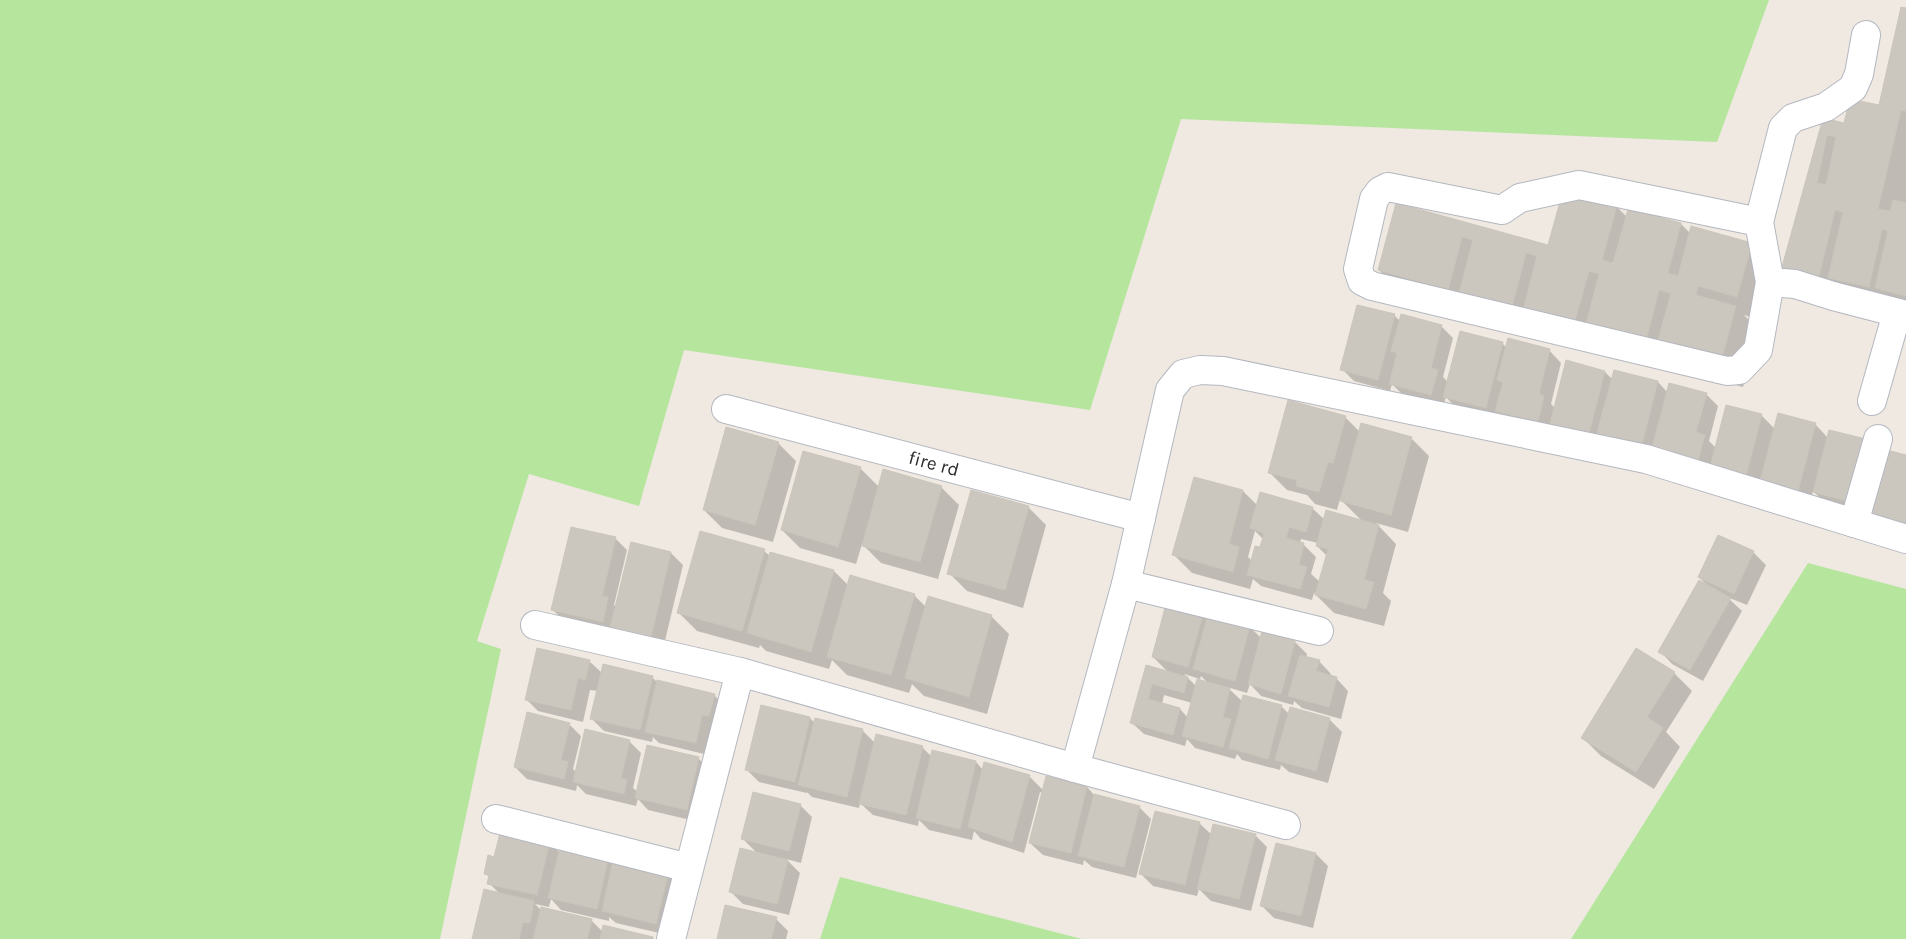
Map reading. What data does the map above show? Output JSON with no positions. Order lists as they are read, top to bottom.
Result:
{
  "streets": {
    "street": ["fire rd"]
  }
}
